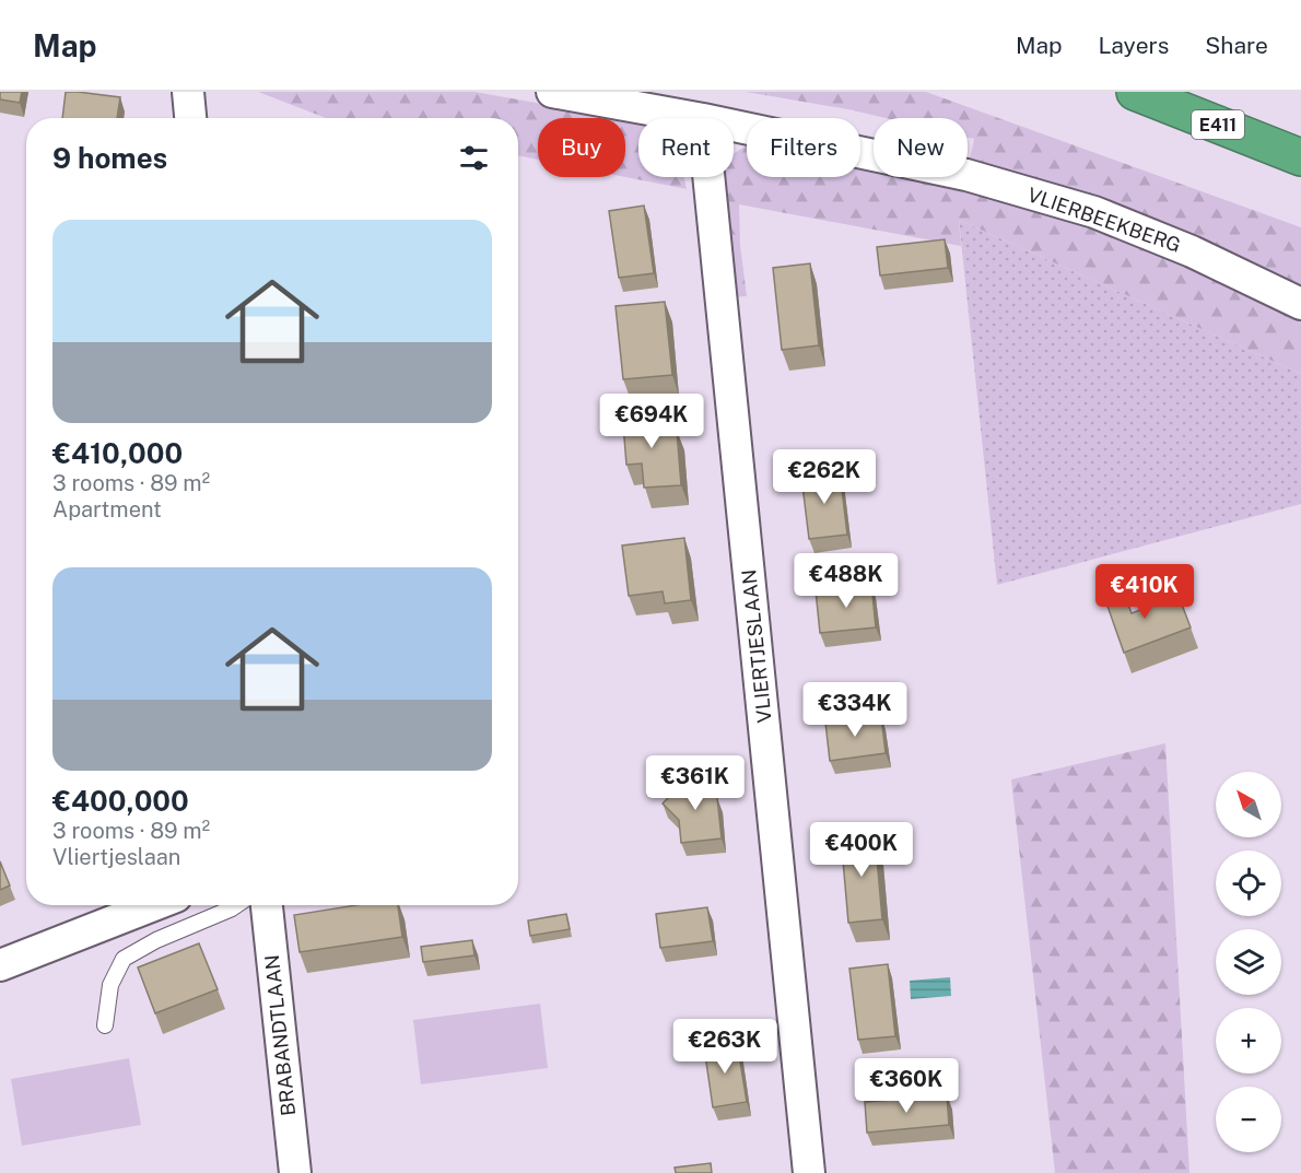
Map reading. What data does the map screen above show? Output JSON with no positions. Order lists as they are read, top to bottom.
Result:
{
  "streets": {
    "highway": ["E411"],
    "street": ["VLIERBEEKBERG", "VLIERTJESLAAN", "BRABANDTLAAN"]
  },
  "north": "top left",
  "page": {
    "header": "Map",
    "nav": ["Map", "Layers", "Share"],
    "chip": [
      "Buy",
      "Rent",
      "Filters",
      "New"
    ],
    "heading": "9 homes",
    "list": [
      {
        "name": "€410,000",
        "note": "3 rooms · 89 m² · Apartment"
      },
      {
        "name": "€400,000",
        "note": "3 rooms · 89 m² · Vliertjeslaan"
      }
    ],
    "price": [
      "€694K",
      "€262K",
      "€488K",
      "€410K",
      "€334K",
      "€361K",
      "€400K",
      "€263K",
      "€360K"
    ],
    "map_buttons": ["+", "−"]
  }
}
